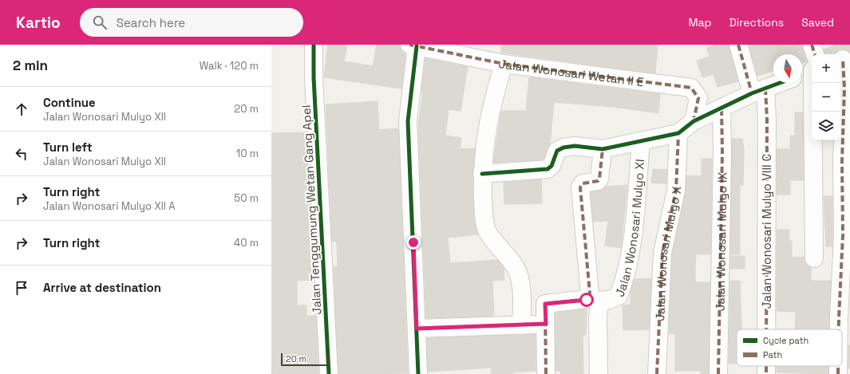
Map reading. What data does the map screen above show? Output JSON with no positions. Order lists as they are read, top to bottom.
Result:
{
  "streets": {
    "street": [
      "Jalan Wonosari Wetan II E",
      "Jalan Tenggumung Wetan Gang Apel",
      "Jalan Wonosari Mulyo XI",
      "Jalan Wonosari Mulyo VIII C",
      "Jalan Wonosari Mulyo IX",
      "Jalan Wonosari Mulyo X"
    ]
  },
  "legend": ["Cycle path", "Path"],
  "scale_bar": "20 m",
  "north": "bottom",
  "page": {
    "header": "Kartio",
    "search": "Search here",
    "nav": ["Map", "Directions", "Saved"],
    "heading": ["2 min", "Walk · 120 m"],
    "map_buttons": ["+", "−"],
    "list": [
      ["Continue", "Jalan Wonosari Mulyo XII", "20 m"],
      ["Turn left", "Jalan Wonosari Mulyo XII", "10 m"],
      ["Turn right", "Jalan Wonosari Mulyo XII A", "50 m"],
      ["Turn right", "40 m"],
      "Arrive at destination"
    ],
    "scale": "20 m"
  }
}
